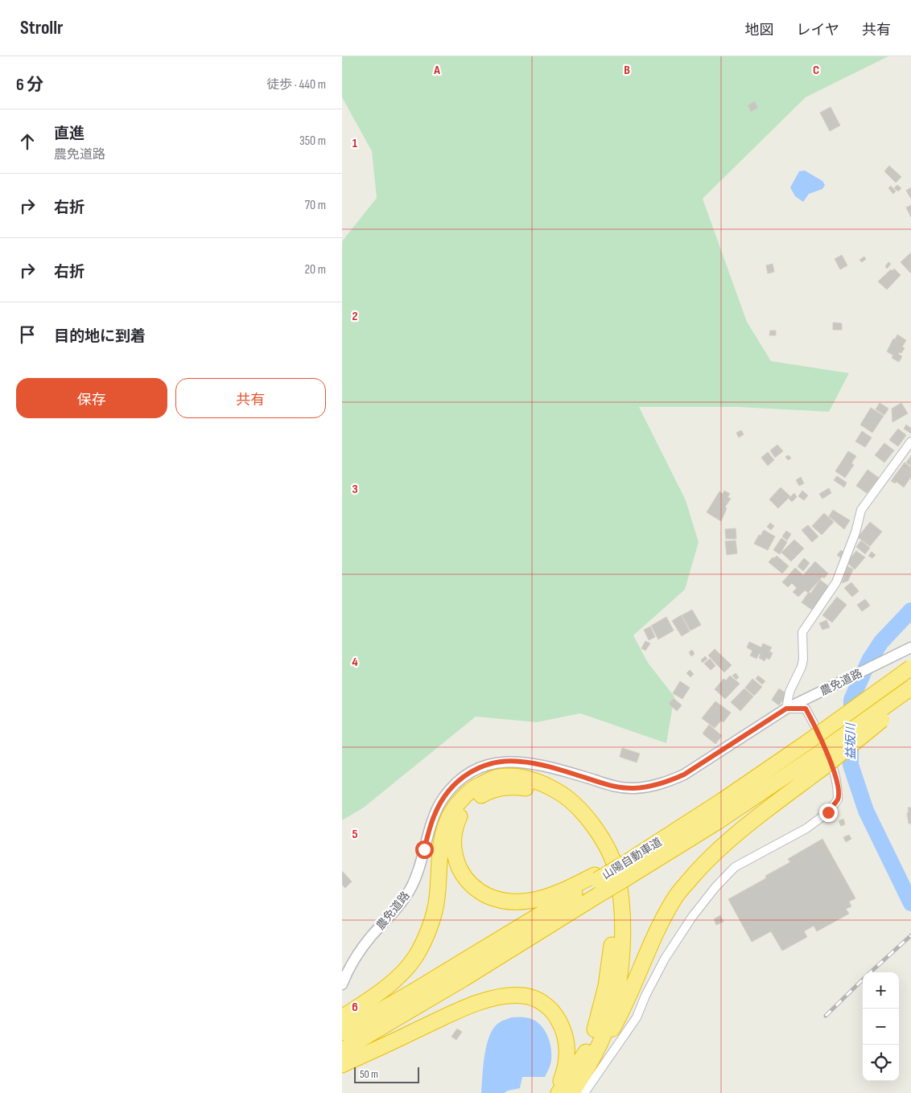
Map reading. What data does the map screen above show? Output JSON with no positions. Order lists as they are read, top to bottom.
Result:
{
  "streets": {
    "highway": ["山陽自動車道"],
    "street": ["農免道路"]
  },
  "water": ["益坂川"],
  "scale_bar": "50 m",
  "page": {
    "header": "Strollr",
    "nav": ["地図", "レイヤ", "共有"],
    "heading": ["6 分", "徒歩 · 440 m"],
    "list": [
      ["直進", "農免道路", "350 m"],
      ["右折", "70 m"],
      ["右折", "20 m"],
      "目的地に到着"
    ],
    "buttons": ["保存", "共有"],
    "map_buttons": ["+", "−"],
    "scale": "50 m"
  },
  "grid": {
    "columns": ["A", "B", "C"],
    "rows": [
      "1",
      "2",
      "3",
      "4",
      "5",
      "6"
    ]
  }
}
